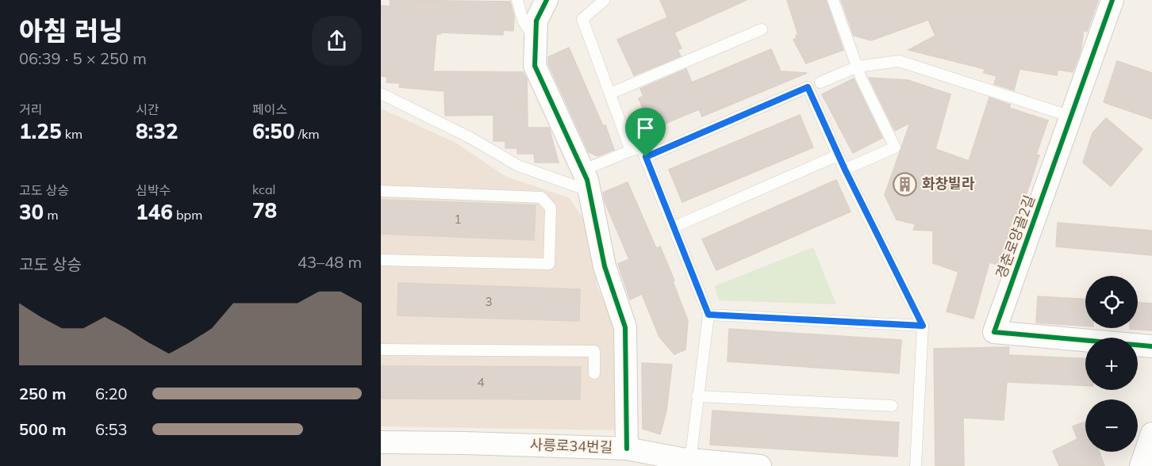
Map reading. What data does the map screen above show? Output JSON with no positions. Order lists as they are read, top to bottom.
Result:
{
  "streets": {
    "street": ["경춘로양골2길", "사릉로34번길"]
  },
  "places": {
    "building": ["화창빌라"]
  },
  "house_numbers": ["1", "3", "4"],
  "page": {
    "heading": ["아침 러닝", "06:39 · 5 × 250 m"],
    "stats": [
      ["거리", "1.25 km"],
      ["시간", "8:32"],
      ["페이스", "6:50 /km"],
      ["고도 상승", "30 m"],
      ["심박수", "146 bpm"],
      ["kcal", "78"]
    ],
    "chart": ["고도 상승", "43–48 m"],
    "map_buttons": ["+", "−"],
    "list": [
      {
        "name": "250 m",
        "note": "6:20"
      },
      {
        "name": "500 m",
        "note": "6:53"
      }
    ]
  }
}
